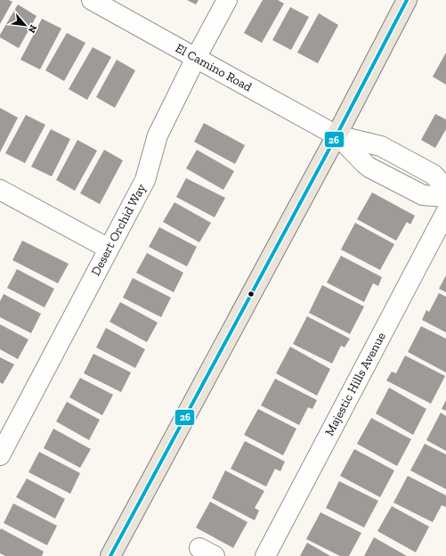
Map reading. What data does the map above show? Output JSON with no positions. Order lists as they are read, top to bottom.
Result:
{
  "streets": {
    "street": ["El Camino Road", "Desert Orchid Way", "Majestic Hills Avenue"]
  },
  "crossings": [
    ["El Camino Road", "Desert Orchid Way"]
  ],
  "lines": ["transit line 26"],
  "north": "bottom right"
}
